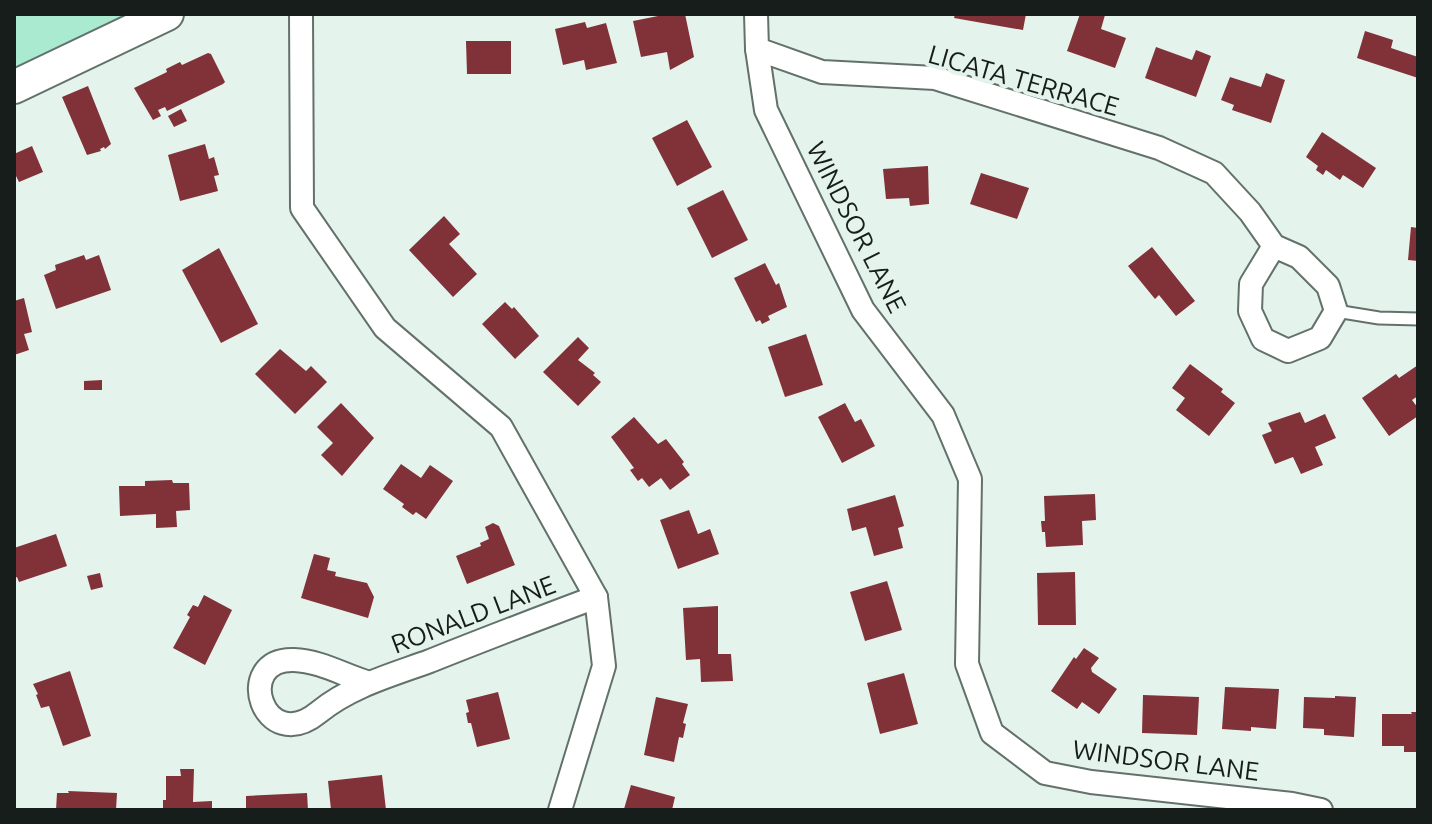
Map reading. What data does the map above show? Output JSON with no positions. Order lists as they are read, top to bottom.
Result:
{
  "streets": {
    "street": ["LICATA TERRACE", "WINDSOR LANE", "RONALD LANE"]
  },
  "crossings": [
    ["LICATA TERRACE", "WINDSOR LANE"]
  ]
}
